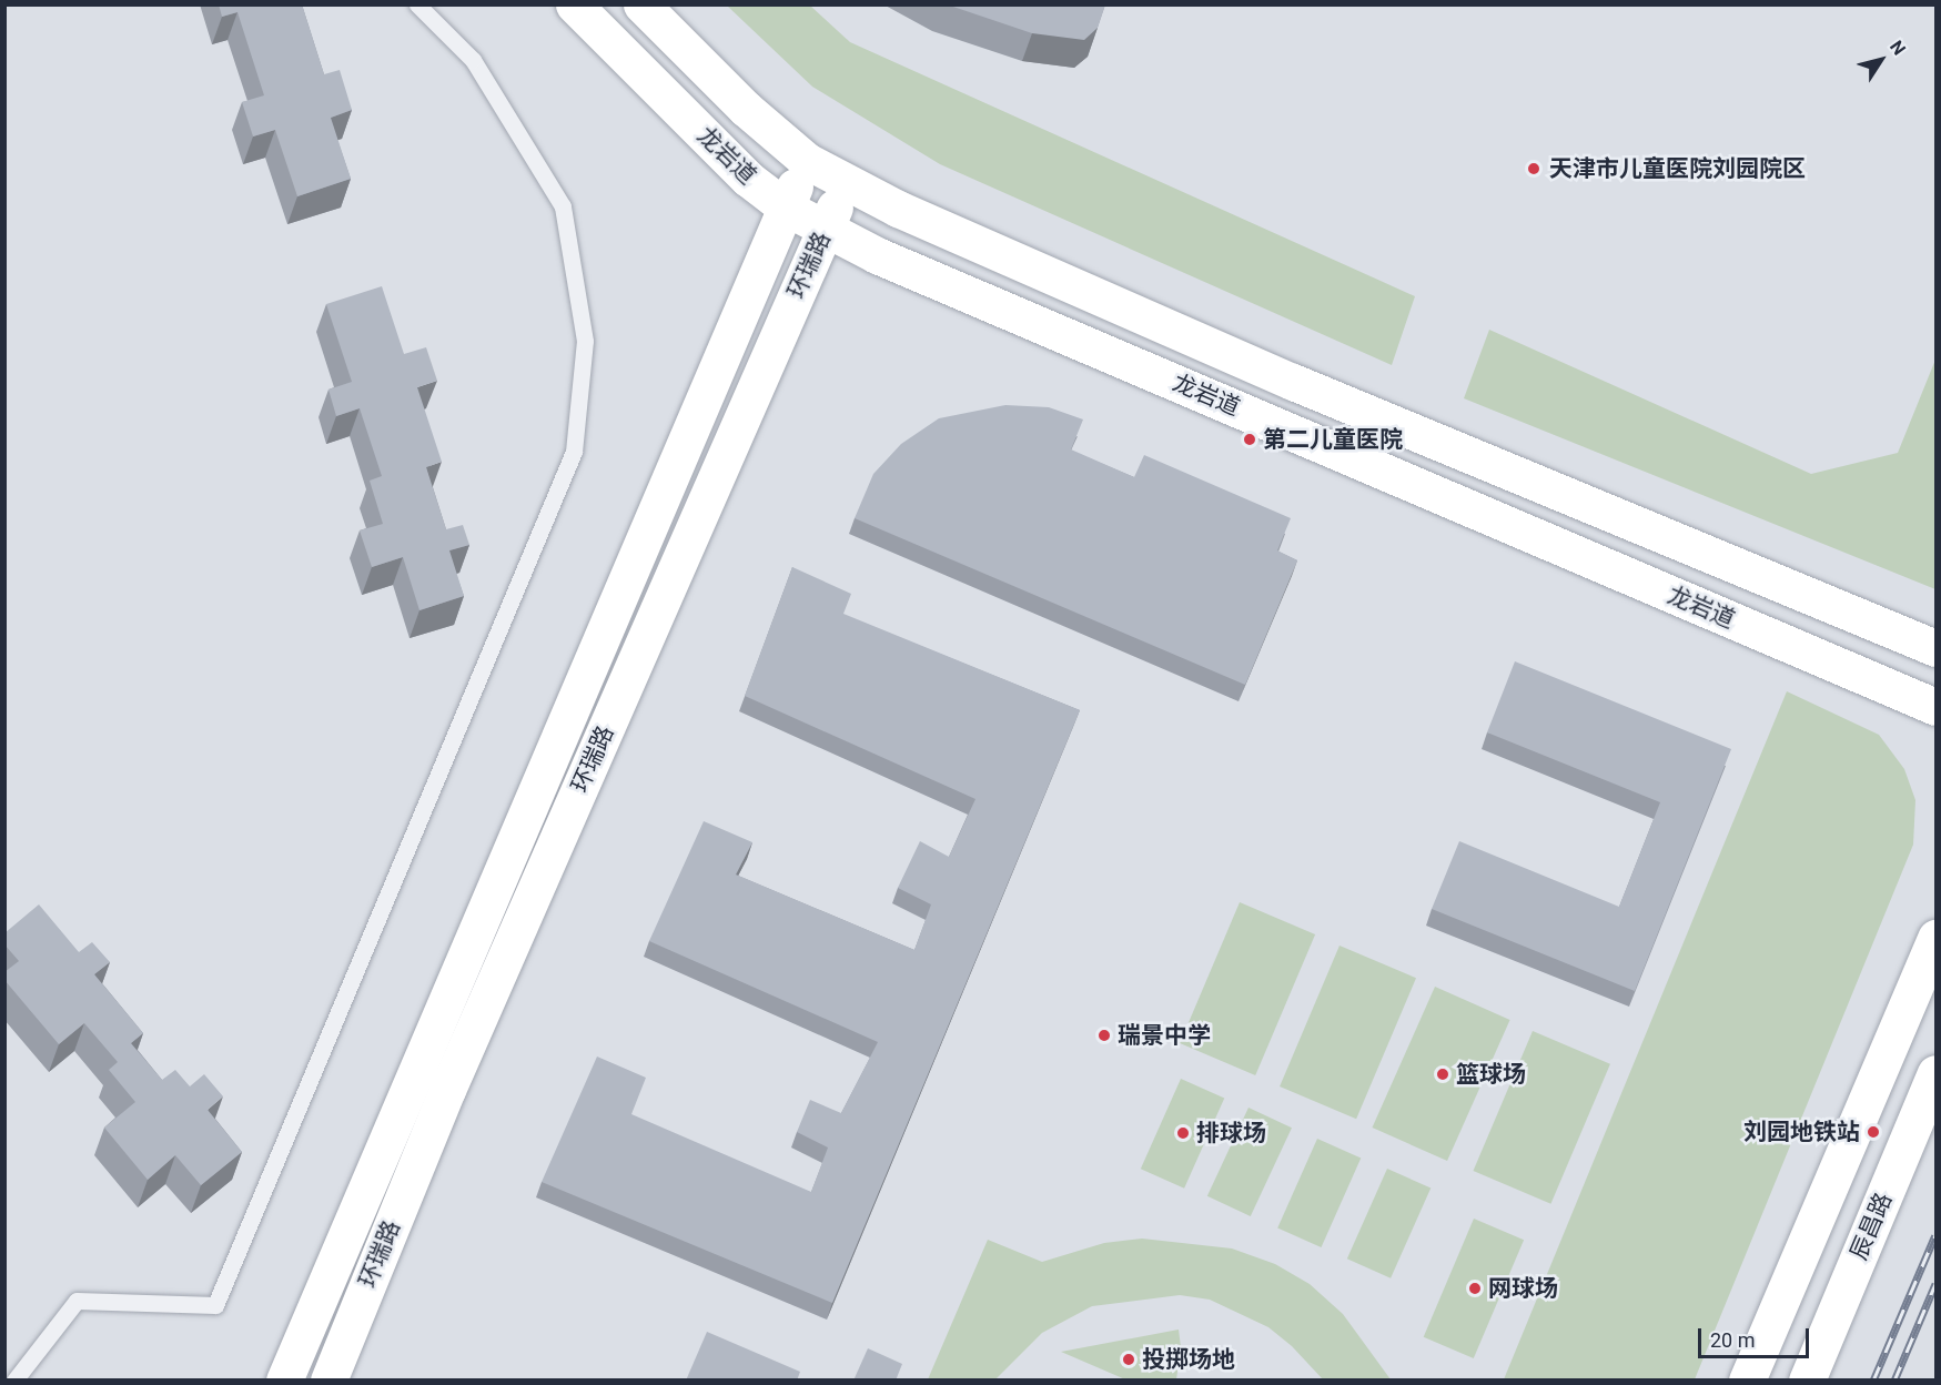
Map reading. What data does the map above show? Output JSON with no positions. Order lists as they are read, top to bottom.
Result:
{
  "streets": {
    "main road": ["龙岩道", "环瑞路", "辰昌路"]
  },
  "crossings": [
    ["龙岩道", "环瑞路"]
  ],
  "places": [
    "天津市儿童医院刘园院区",
    "第二儿童医院",
    "瑞景中学",
    "篮球场",
    "刘园地铁站",
    "排球场",
    "网球场",
    "投掷场地"
  ],
  "scale_bar": "20 m",
  "north": "top right"
}
